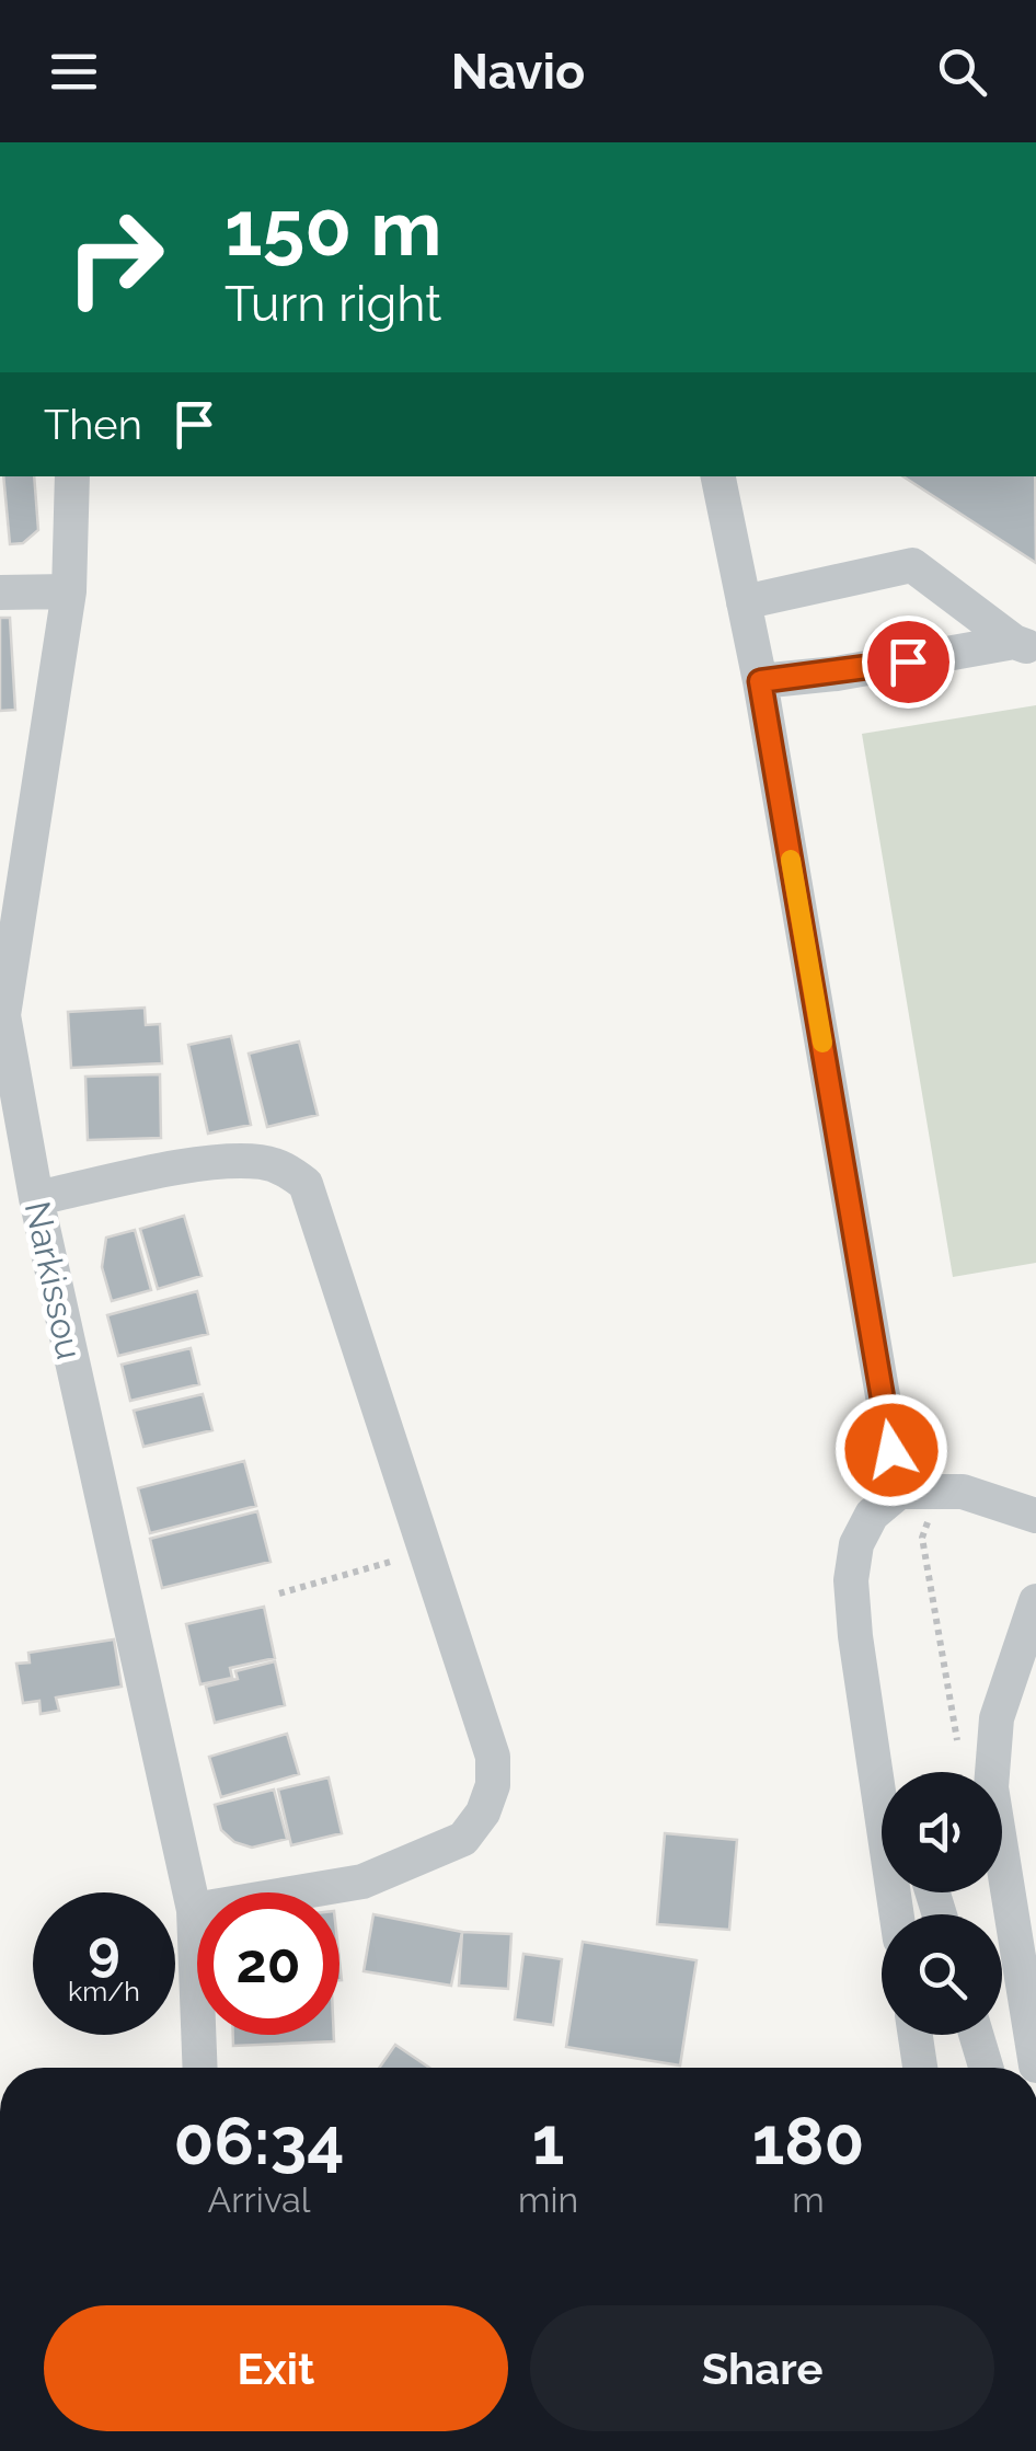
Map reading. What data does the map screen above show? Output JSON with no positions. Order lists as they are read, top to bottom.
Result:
{
  "streets": {
    "street": ["Narkissou"]
  },
  "page": {
    "header": "Navio",
    "turn": ["150 m", "Turn right"],
    "then": "Then",
    "speed": "9 km/h",
    "limit": "20",
    "eta": [
      "06:34",
      "Arrival",
      "1",
      "min",
      "180",
      "m"
    ],
    "buttons": ["Exit", "Share"]
  }
}
